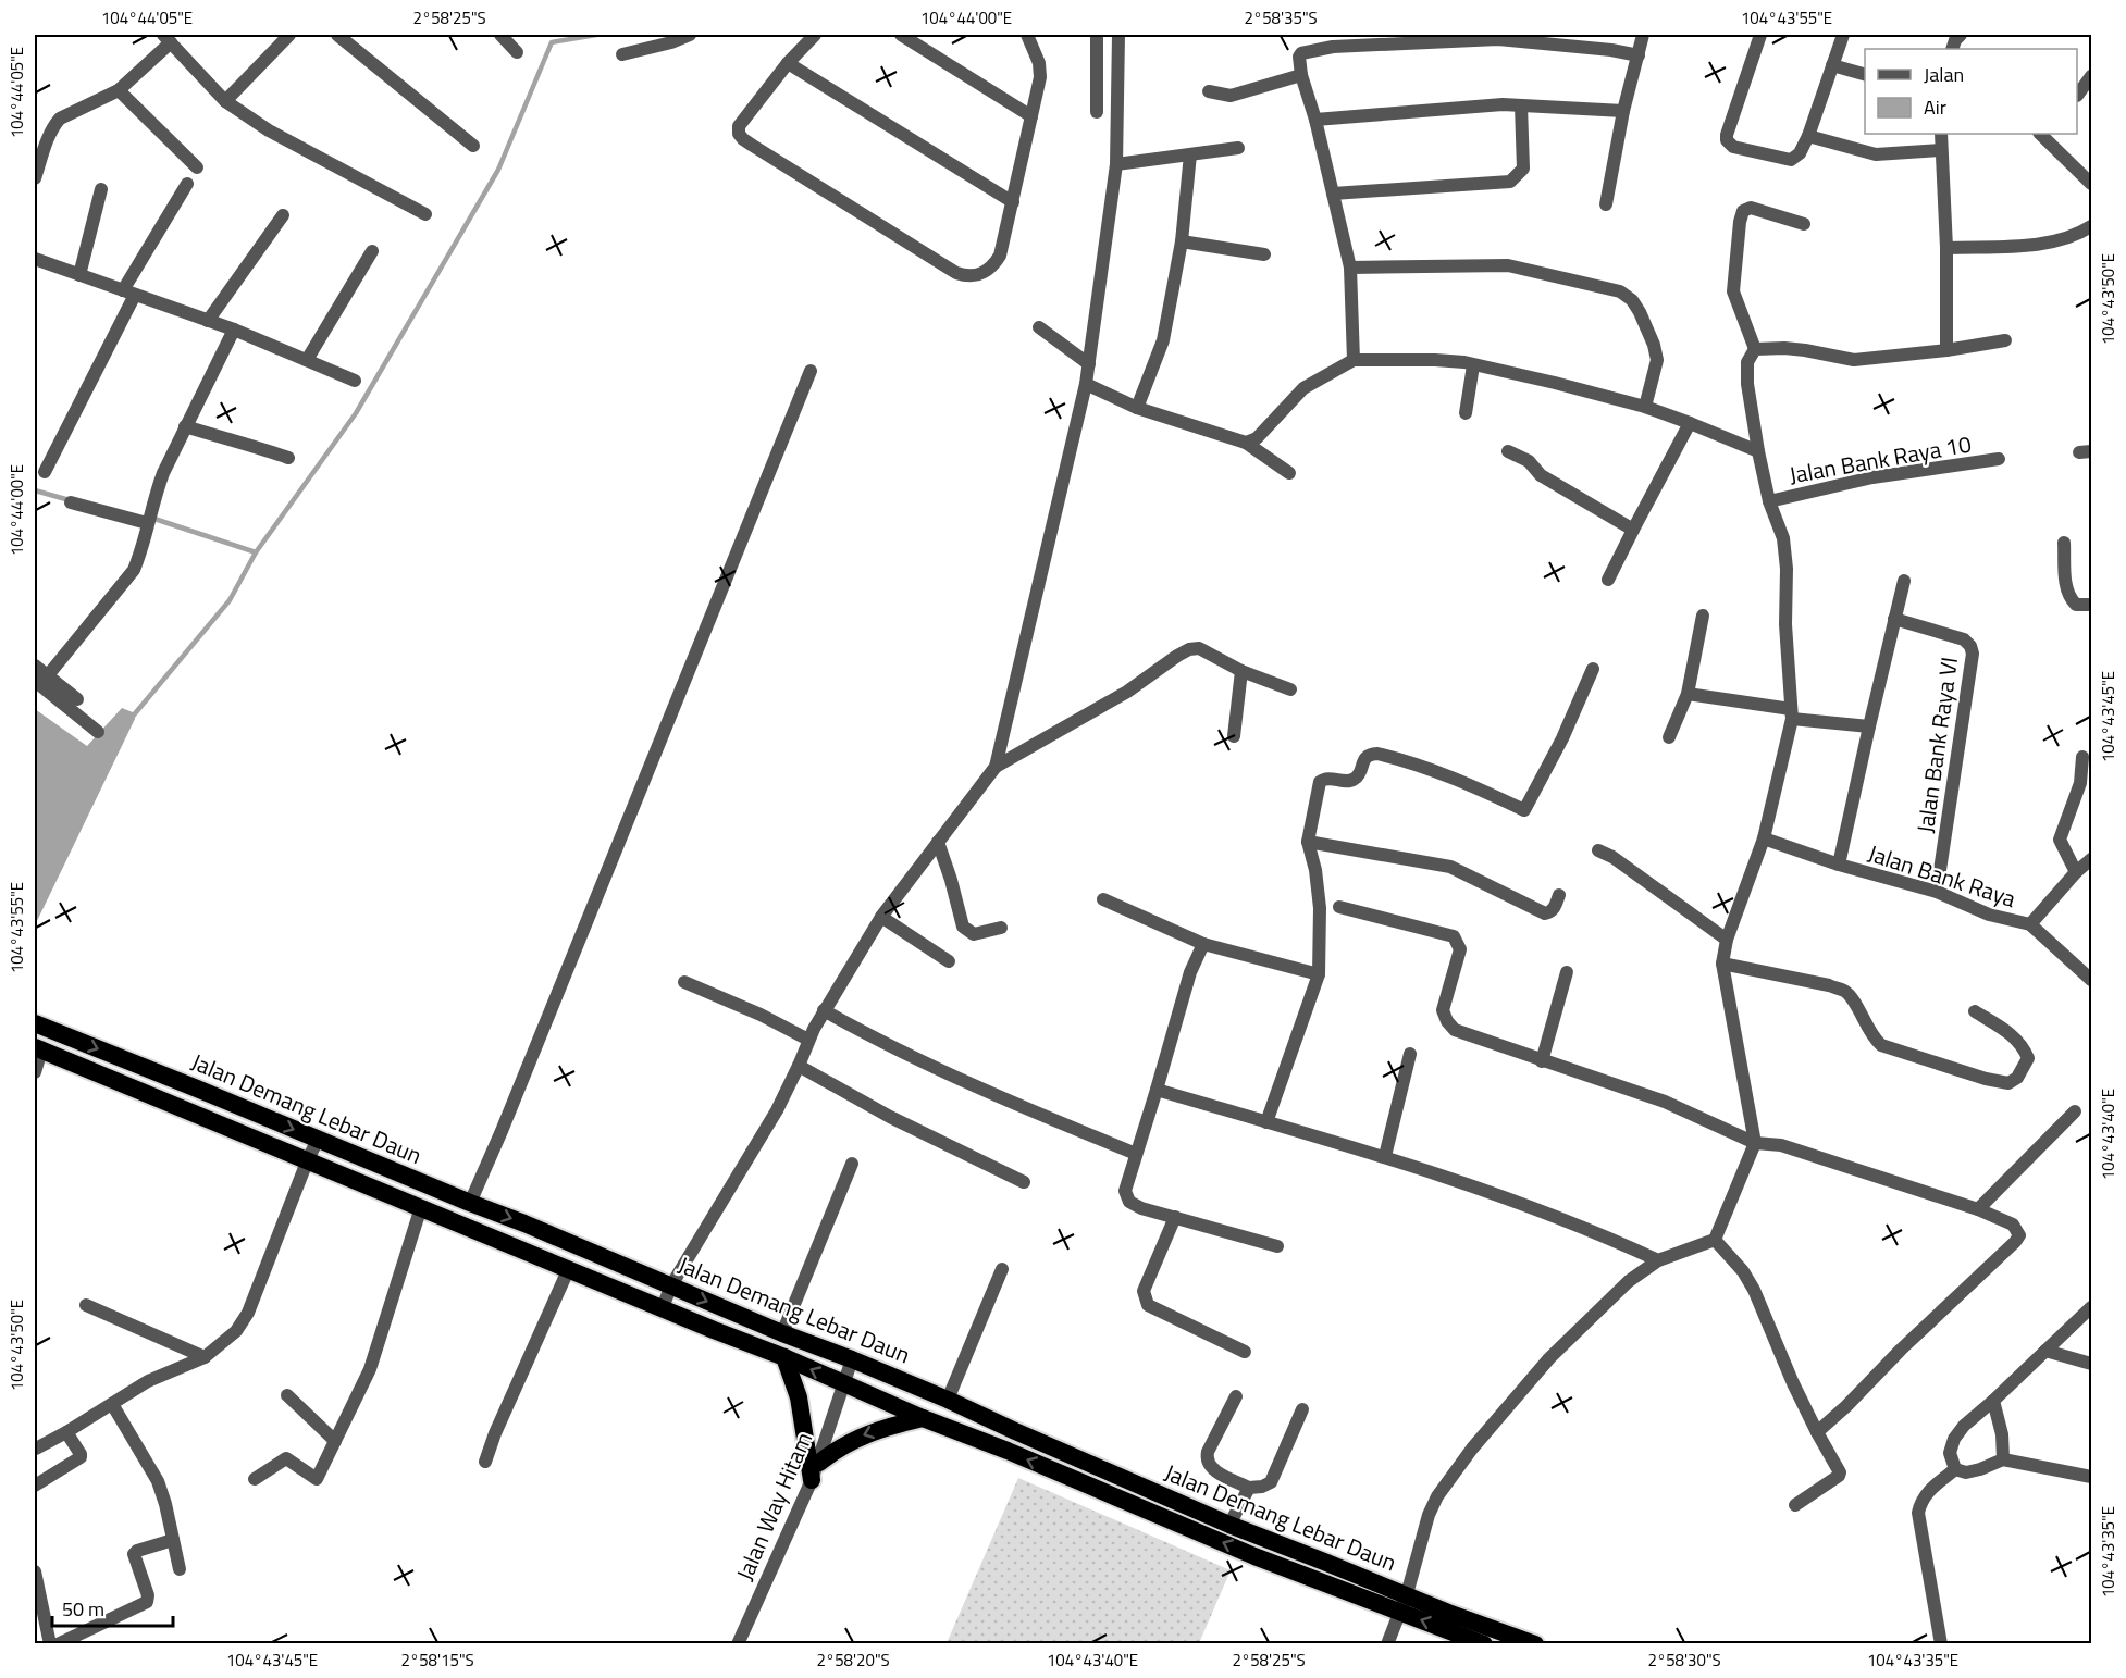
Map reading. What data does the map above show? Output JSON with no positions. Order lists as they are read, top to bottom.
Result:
{
  "streets": {
    "highway": ["Jalan Demang Lebar Daun"],
    "street": [
      "Jalan Bank Raya 10",
      "Jalan Bank Raya VI",
      "Jalan Bank Raya",
      "Jalan Way Hitam"
    ]
  },
  "crossings": [
    ["Jalan Bank Raya VI", "Jalan Bank Raya"],
    ["Jalan Demang Lebar Daun", "Jalan Way Hitam"]
  ],
  "legend": ["Jalan", "Air"],
  "scale_bar": "50 m",
  "coordinates": [
    "104°44'05\"E",
    "2°58'25\"S",
    "104°44'00\"E",
    "2°58'35\"S",
    "104°43'55\"E",
    "104°43'50\"E",
    "104°43'45\"E",
    "104°43'40\"E",
    "104°43'35\"E",
    "2°58'15\"S",
    "2°58'20\"S",
    "2°58'30\"S"
  ]
}
